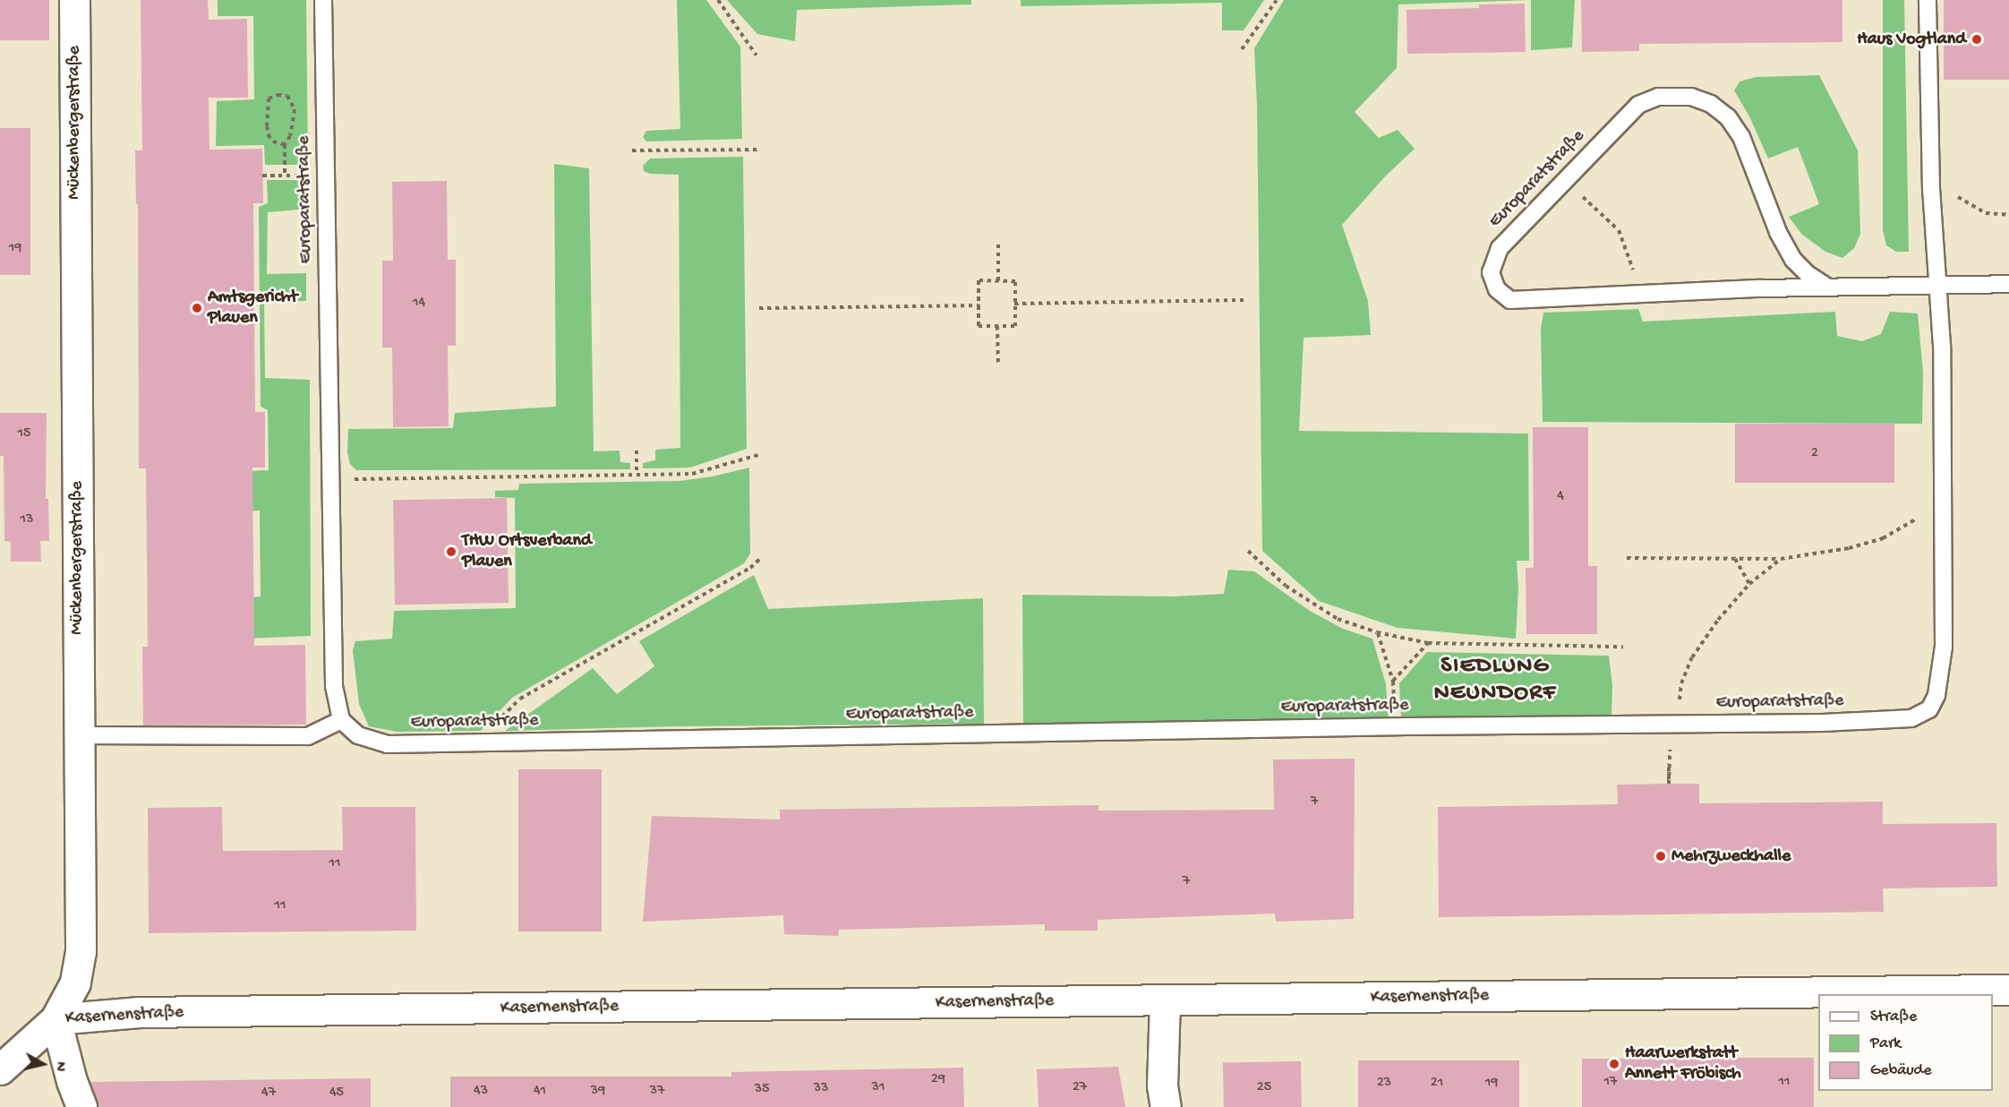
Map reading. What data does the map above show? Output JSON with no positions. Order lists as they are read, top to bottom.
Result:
{
  "streets": {
    "street": ["Mückenbergerstraße", "Kasernenstraße"],
    "lane": ["Europaratstraße"]
  },
  "crossings": [
    ["Mückenbergerstraße", "Kasernenstraße"]
  ],
  "districts": ["SIEDLUNG NEUNDORF"],
  "places": [
    "Haus Vogtland",
    "Amtsgericht Plauen",
    "THW Ortsverband Plauen",
    "Mehrzweckhalle",
    "Haarwerkstatt Annett Fröbisch"
  ],
  "house_numbers": [
    "19",
    "14",
    "15",
    "2",
    "4",
    "13",
    "7",
    "11",
    "7",
    "11",
    "29",
    "17",
    "11",
    "23",
    "21",
    "19",
    "31",
    "27",
    "25",
    "33",
    "35",
    "43",
    "41",
    "39",
    "37",
    "47",
    "45"
  ],
  "legend": ["Straße", "Park", "Gebäude"],
  "north": "right"
}
